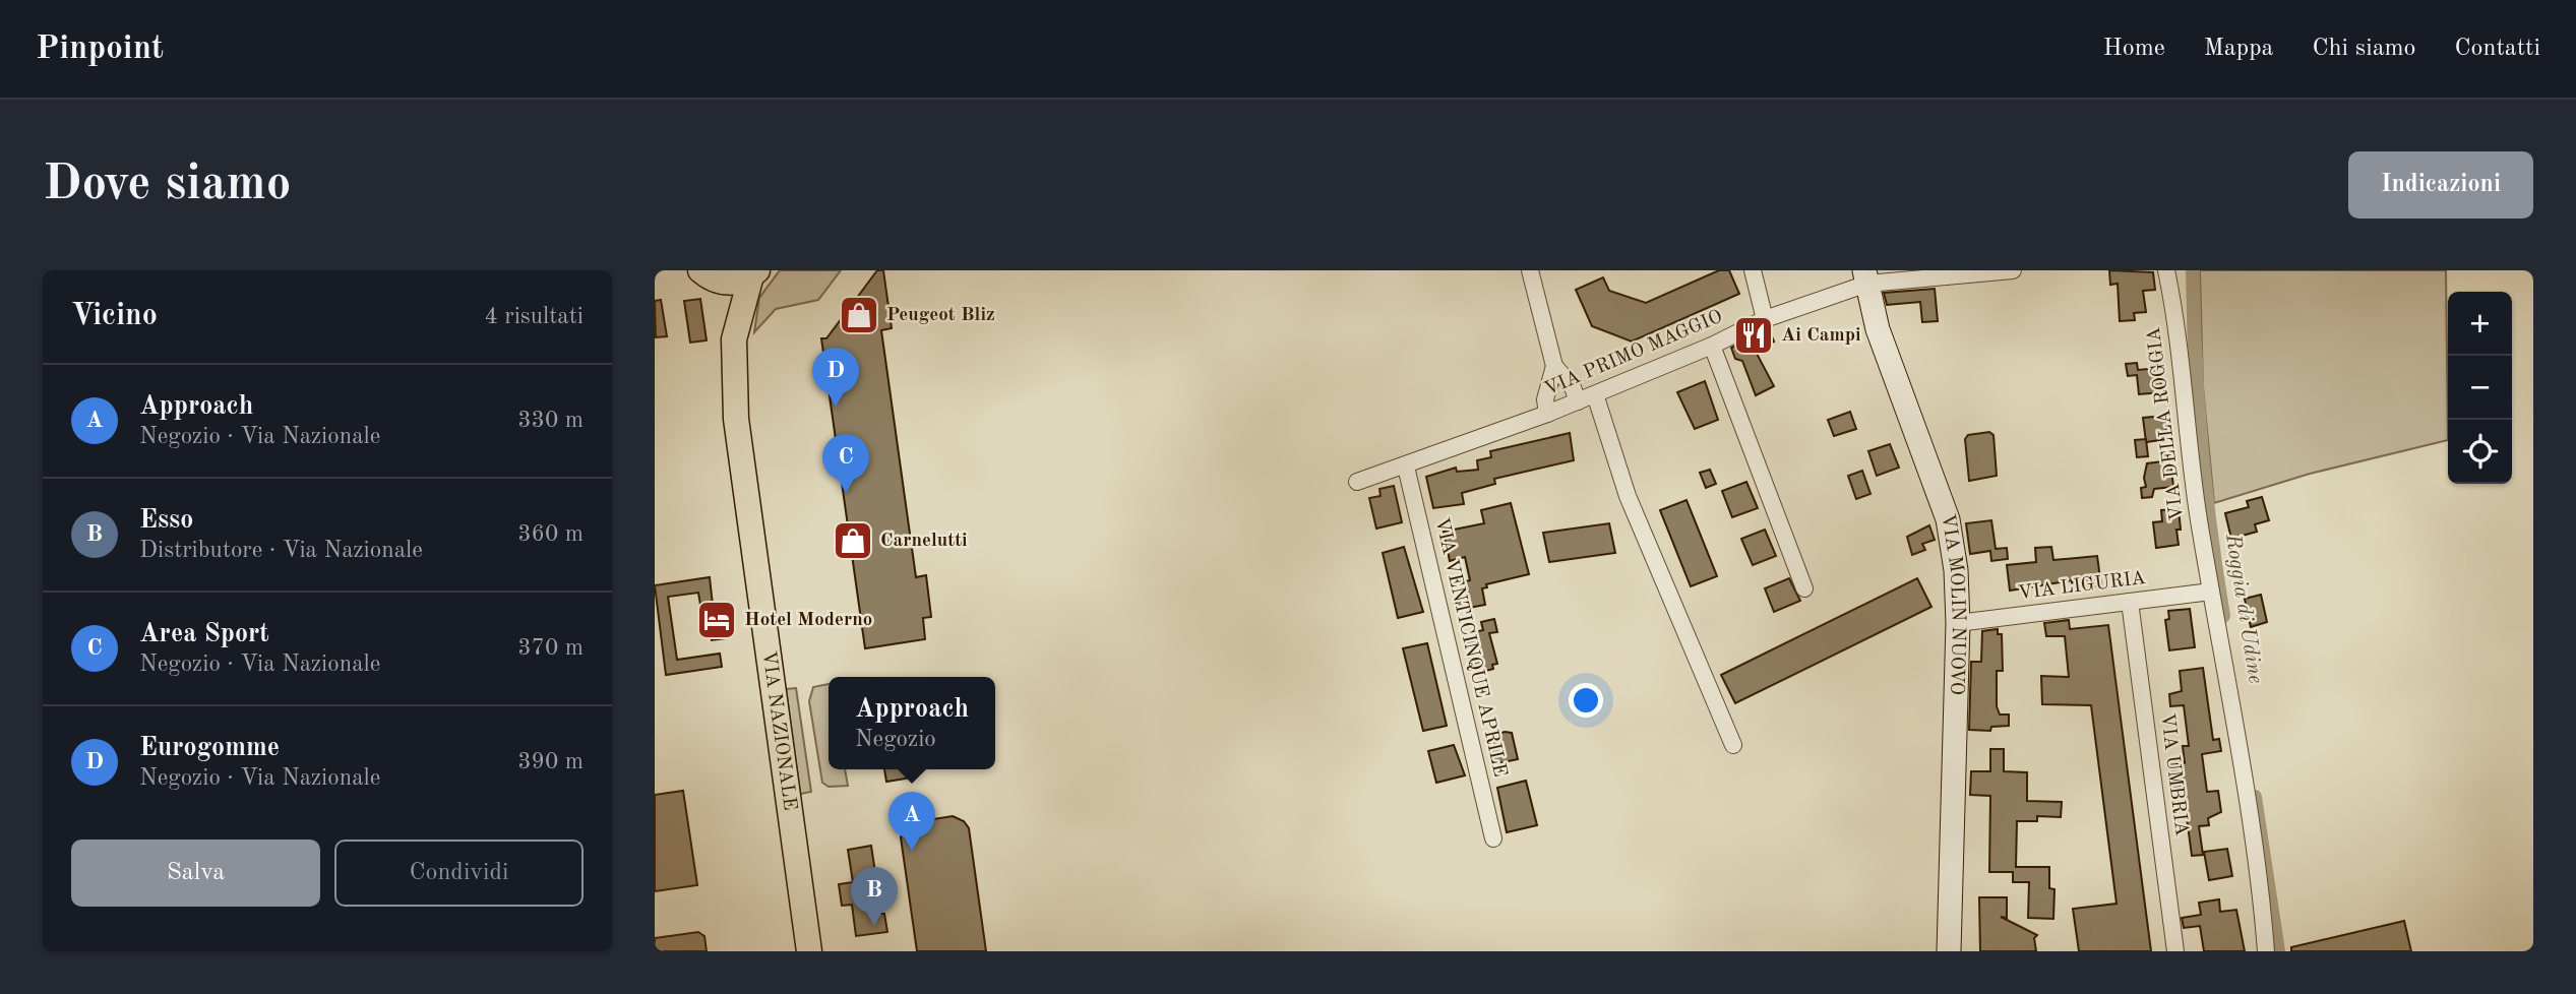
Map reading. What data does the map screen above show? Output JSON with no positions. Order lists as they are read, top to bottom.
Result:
{
  "streets": {
    "main road": ["VIA MOLIN NUOVO", "VIA NAZIONALE"],
    "street": [
      "VIA PRIMO MAGGIO",
      "VIA DELLA ROGGIA",
      "VIA LIGURIA",
      "VIA VENTICINQUE APRILE",
      "VIA UMBRIA"
    ]
  },
  "crossings": [
    ["VIA PRIMO MAGGIO", "VIA MOLIN NUOVO"],
    ["VIA PRIMO MAGGIO", "VIA VENTICINQUE APRILE"],
    ["VIA DELLA ROGGIA", "VIA LIGURIA"],
    ["VIA LIGURIA", "VIA MOLIN NUOVO"],
    ["VIA LIGURIA", "VIA UMBRIA"]
  ],
  "water": ["Roggia di Udine"],
  "places": {
    "shop": ["Peugeot Bliz", "Carnelutti"],
    "restaurant": ["Ai Campi"],
    "hotel": ["Hotel Moderno"]
  },
  "page": {
    "header": "Pinpoint",
    "nav": [
      "Home",
      "Mappa",
      "Chi siamo",
      "Contatti"
    ],
    "buttons": [
      "Indicazioni",
      ["Salva", "Condividi"]
    ],
    "title": "Dove siamo",
    "heading": ["Vicino", "4 risultati"],
    "map_buttons": ["+", "−"],
    "pins": [
      "D",
      "C",
      "A",
      "B"
    ],
    "list": [
      {
        "mark": "A",
        "name": "Approach",
        "note": "Negozio · Via Nazionale",
        "value": "330 m"
      },
      {
        "mark": "B",
        "name": "Esso",
        "note": "Distributore · Via Nazionale",
        "value": "360 m"
      },
      {
        "mark": "C",
        "name": "Area Sport",
        "note": "Negozio · Via Nazionale",
        "value": "370 m"
      },
      {
        "mark": "D",
        "name": "Eurogomme",
        "note": "Negozio · Via Nazionale",
        "value": "390 m"
      }
    ],
    "popup": ["Approach", "Negozio"]
  }
}
